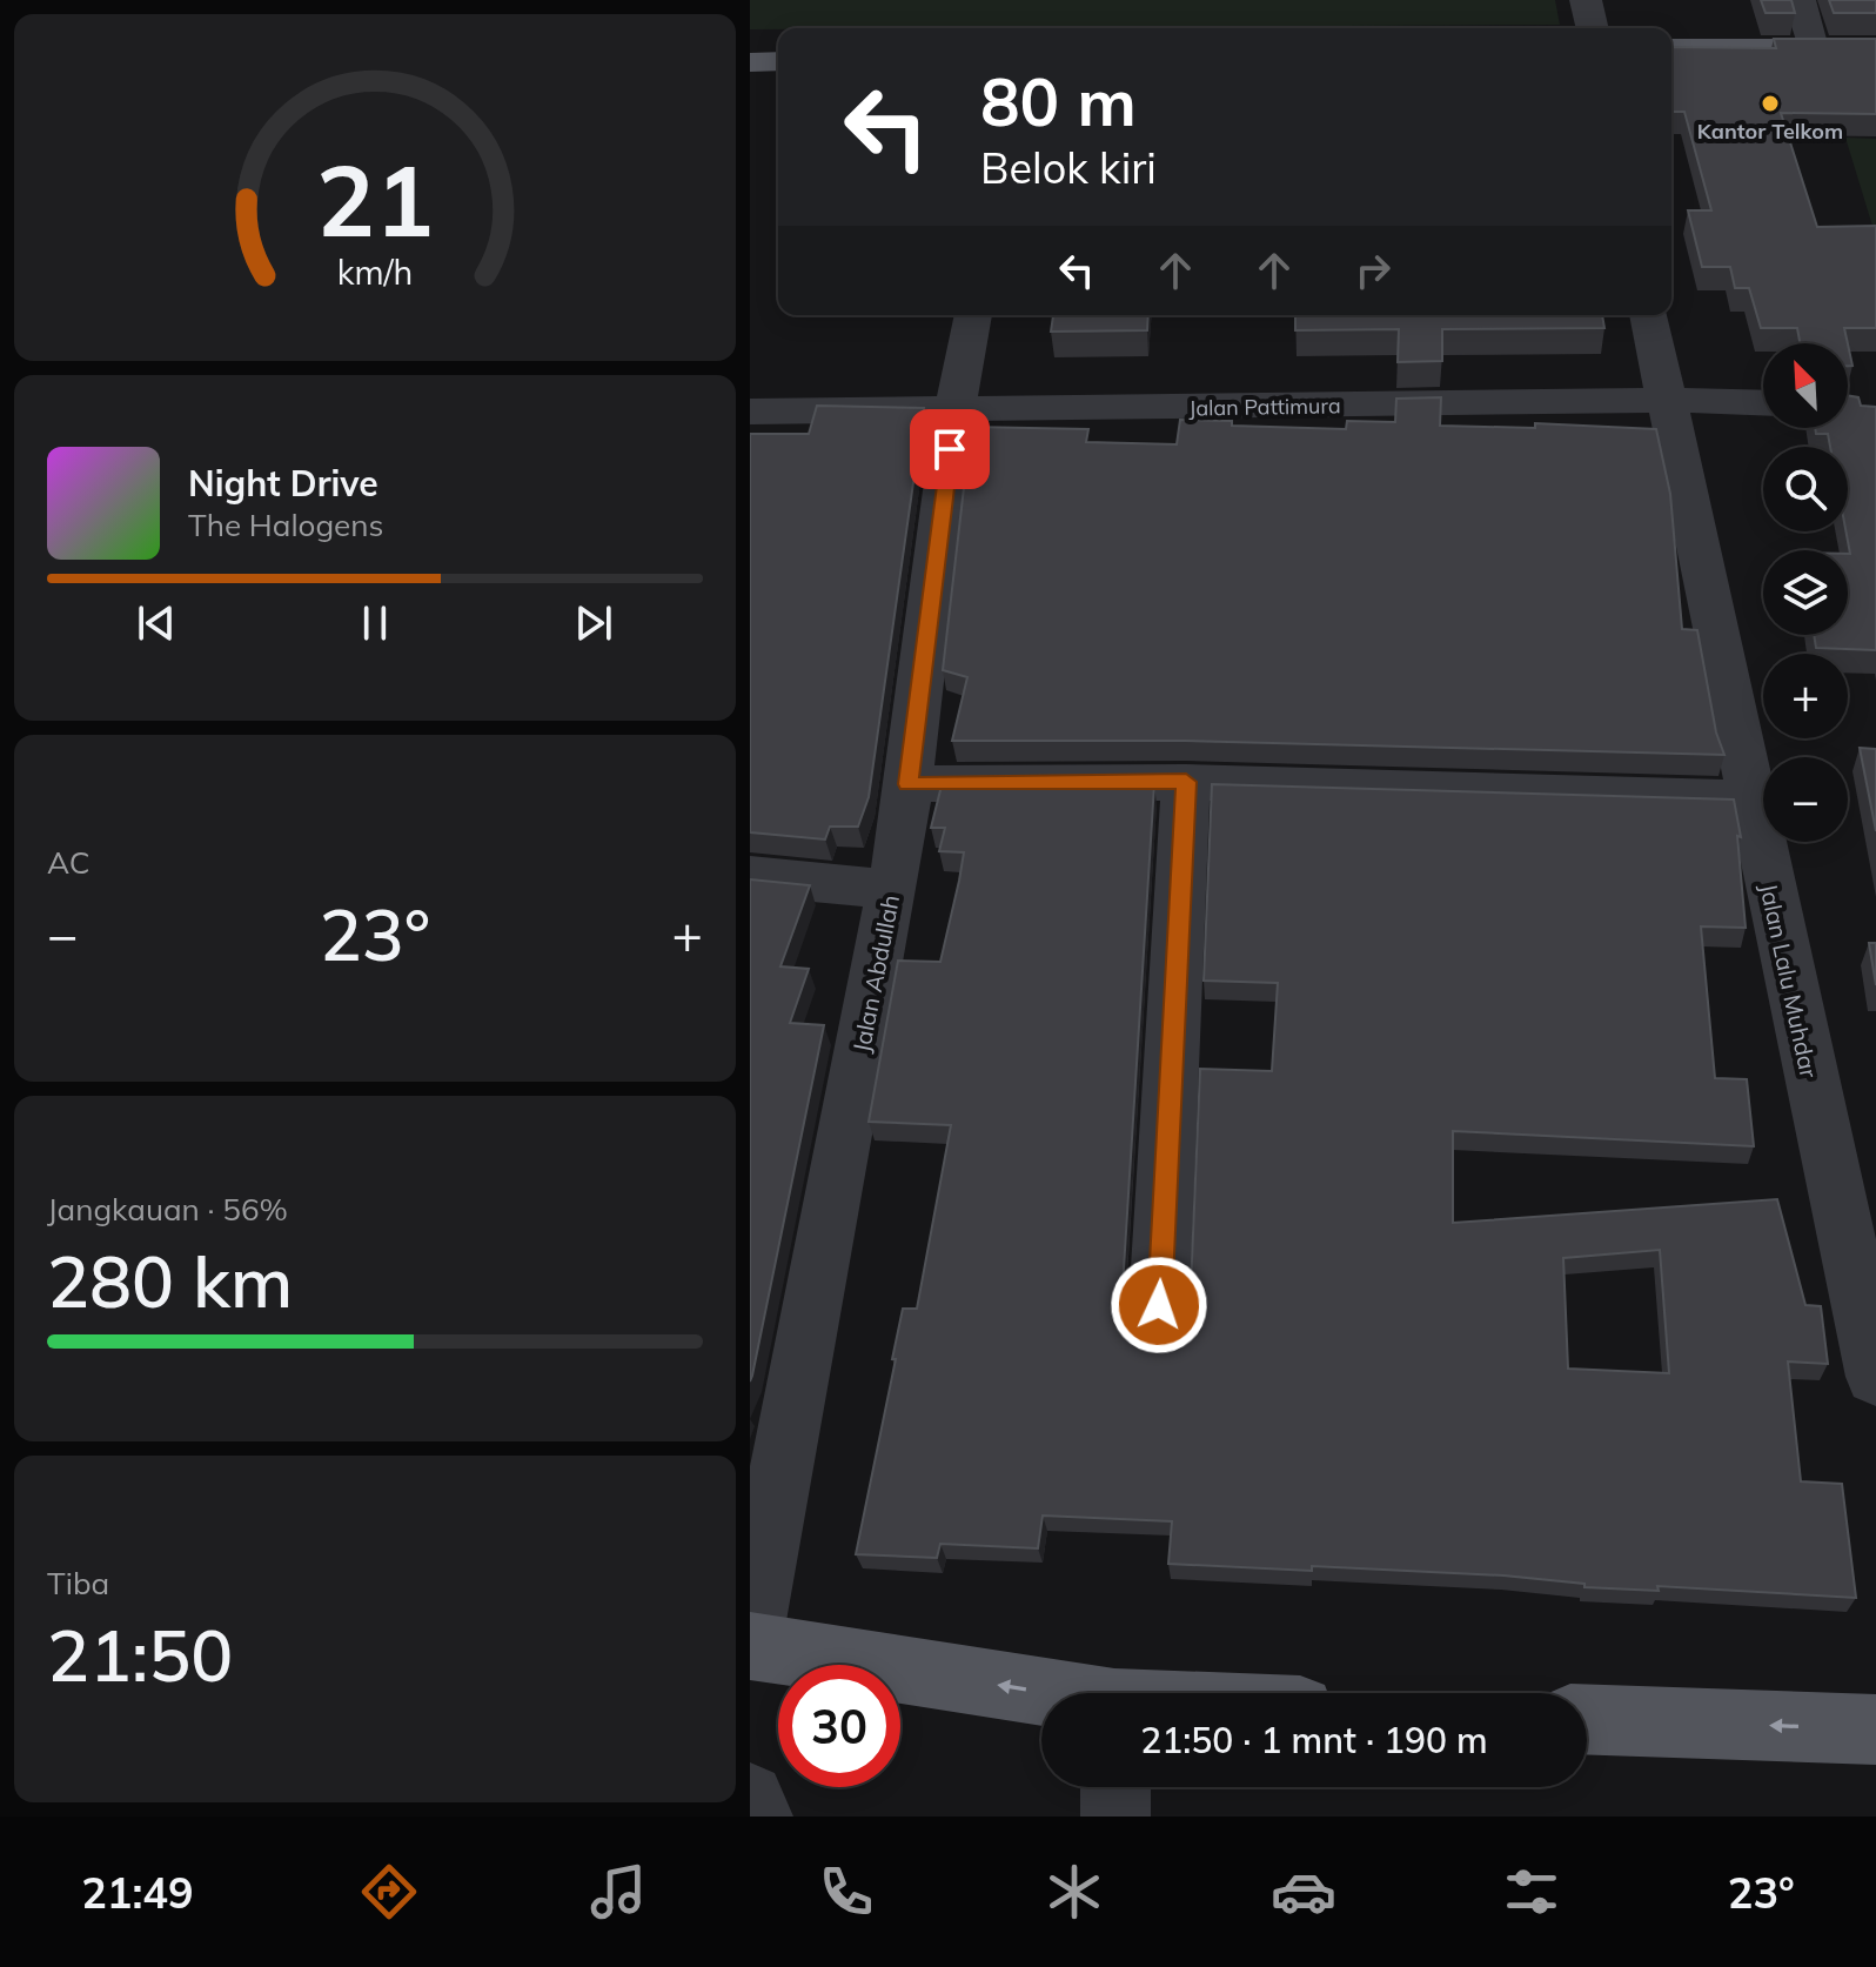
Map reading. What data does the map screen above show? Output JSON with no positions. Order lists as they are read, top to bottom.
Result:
{
  "streets": {
    "street": ["Jalan Pattimura", "Jalan Abdullah", "Jalan Lalu Muhdar"]
  },
  "crossings": [
    ["Jalan Pattimura", "Jalan Abdullah"],
    ["Jalan Pattimura", "Jalan Lalu Muhdar"]
  ],
  "places": ["Kantor Telkom"],
  "north": "top left",
  "page": {
    "turn": ["80 m", "Belok kiri"],
    "map_buttons": ["+", "−"],
    "song": ["Night Drive", "The Halogens"],
    "tile": [
      "AC",
      ["Jangkauan · 56%", "280 km"],
      ["Tiba", "21:50"]
    ],
    "heat": ["−", "23°", "+"],
    "limit": "30",
    "trip": "21:50 · 1 mnt · 190 m",
    "tabs": ["21:49", "23°"],
    "gauge": ["21", "km/h"]
  }
}
